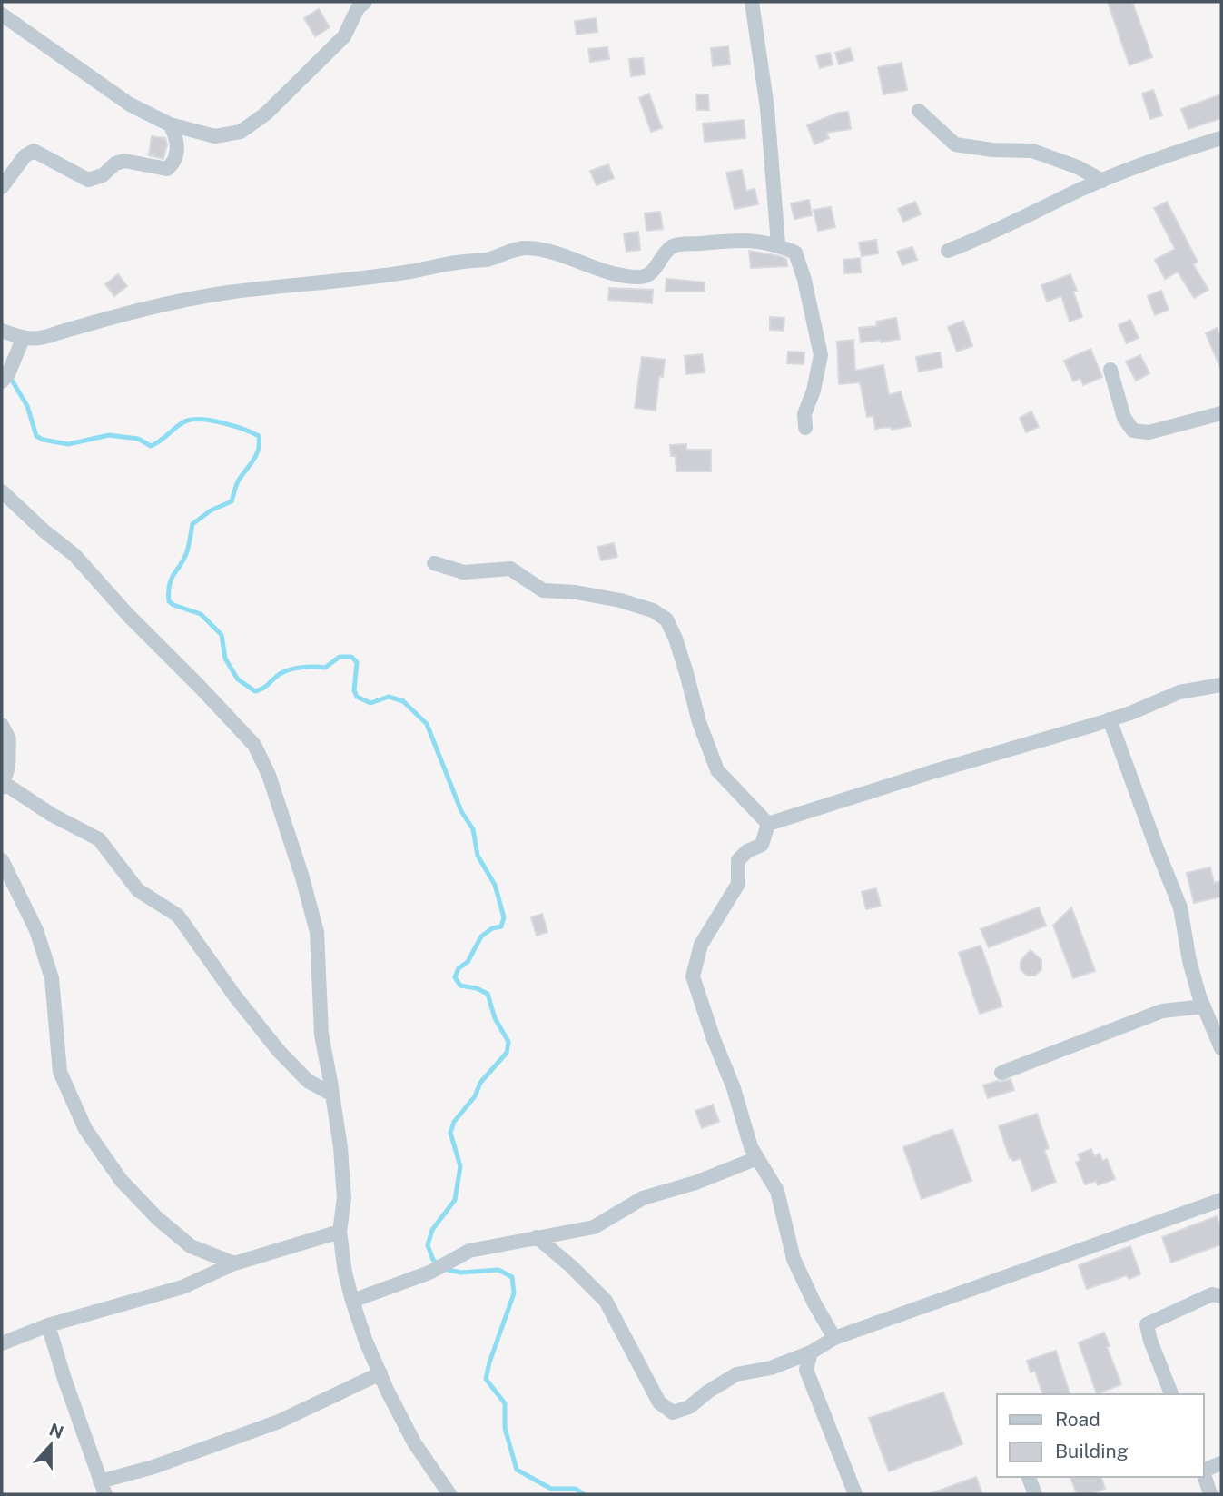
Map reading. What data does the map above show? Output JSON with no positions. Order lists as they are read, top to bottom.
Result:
{
  "legend": ["Road", "Building"],
  "north": "top"
}
